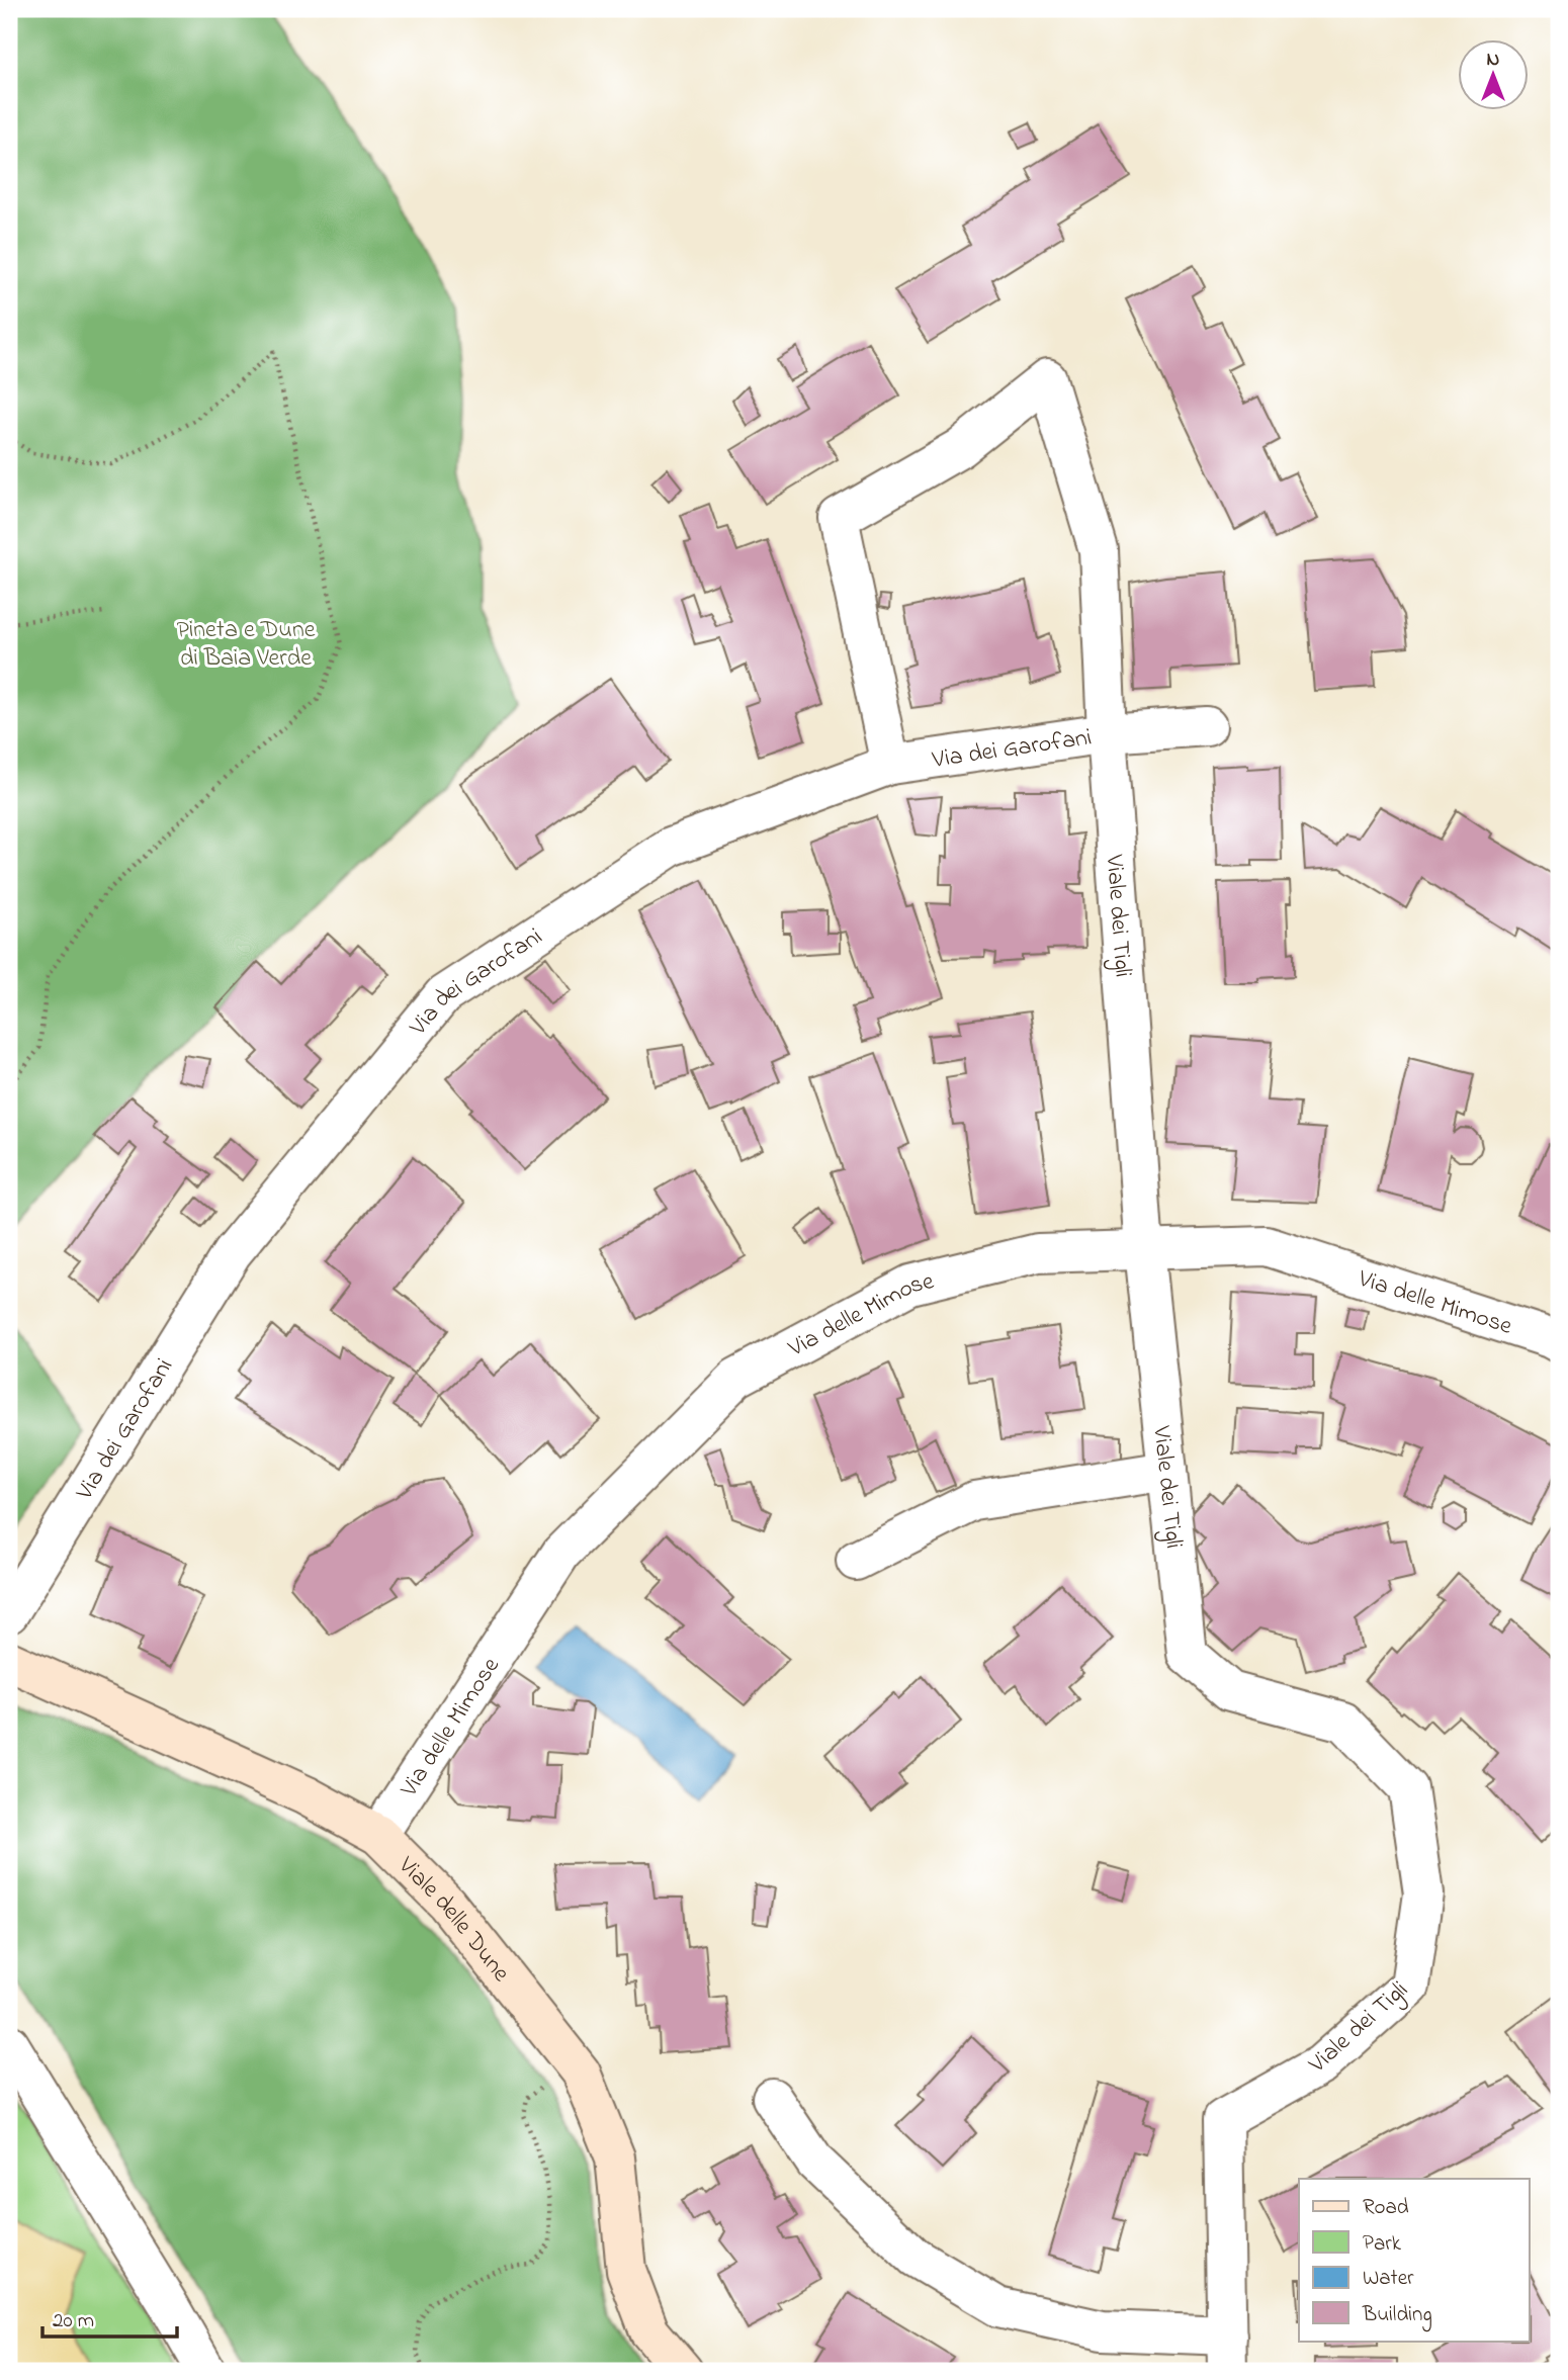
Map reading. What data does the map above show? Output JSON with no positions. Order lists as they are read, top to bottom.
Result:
{
  "streets": {
    "street": [
      "Via dei Garofani",
      "Viale dei Tigli",
      "Via delle Mimose",
      "Viale delle Dune"
    ]
  },
  "crossings": [
    ["Via dei Garofani", "Viale dei Tigli"],
    ["Viale dei Tigli", "Via delle Mimose"],
    ["Via delle Mimose", "Viale delle Dune"]
  ],
  "parks": ["Pineta e Dune di Baia Verde"],
  "legend": [
    "Road",
    "Park",
    "Water",
    "Building"
  ],
  "scale_bar": "20 m",
  "north": "top"
}
